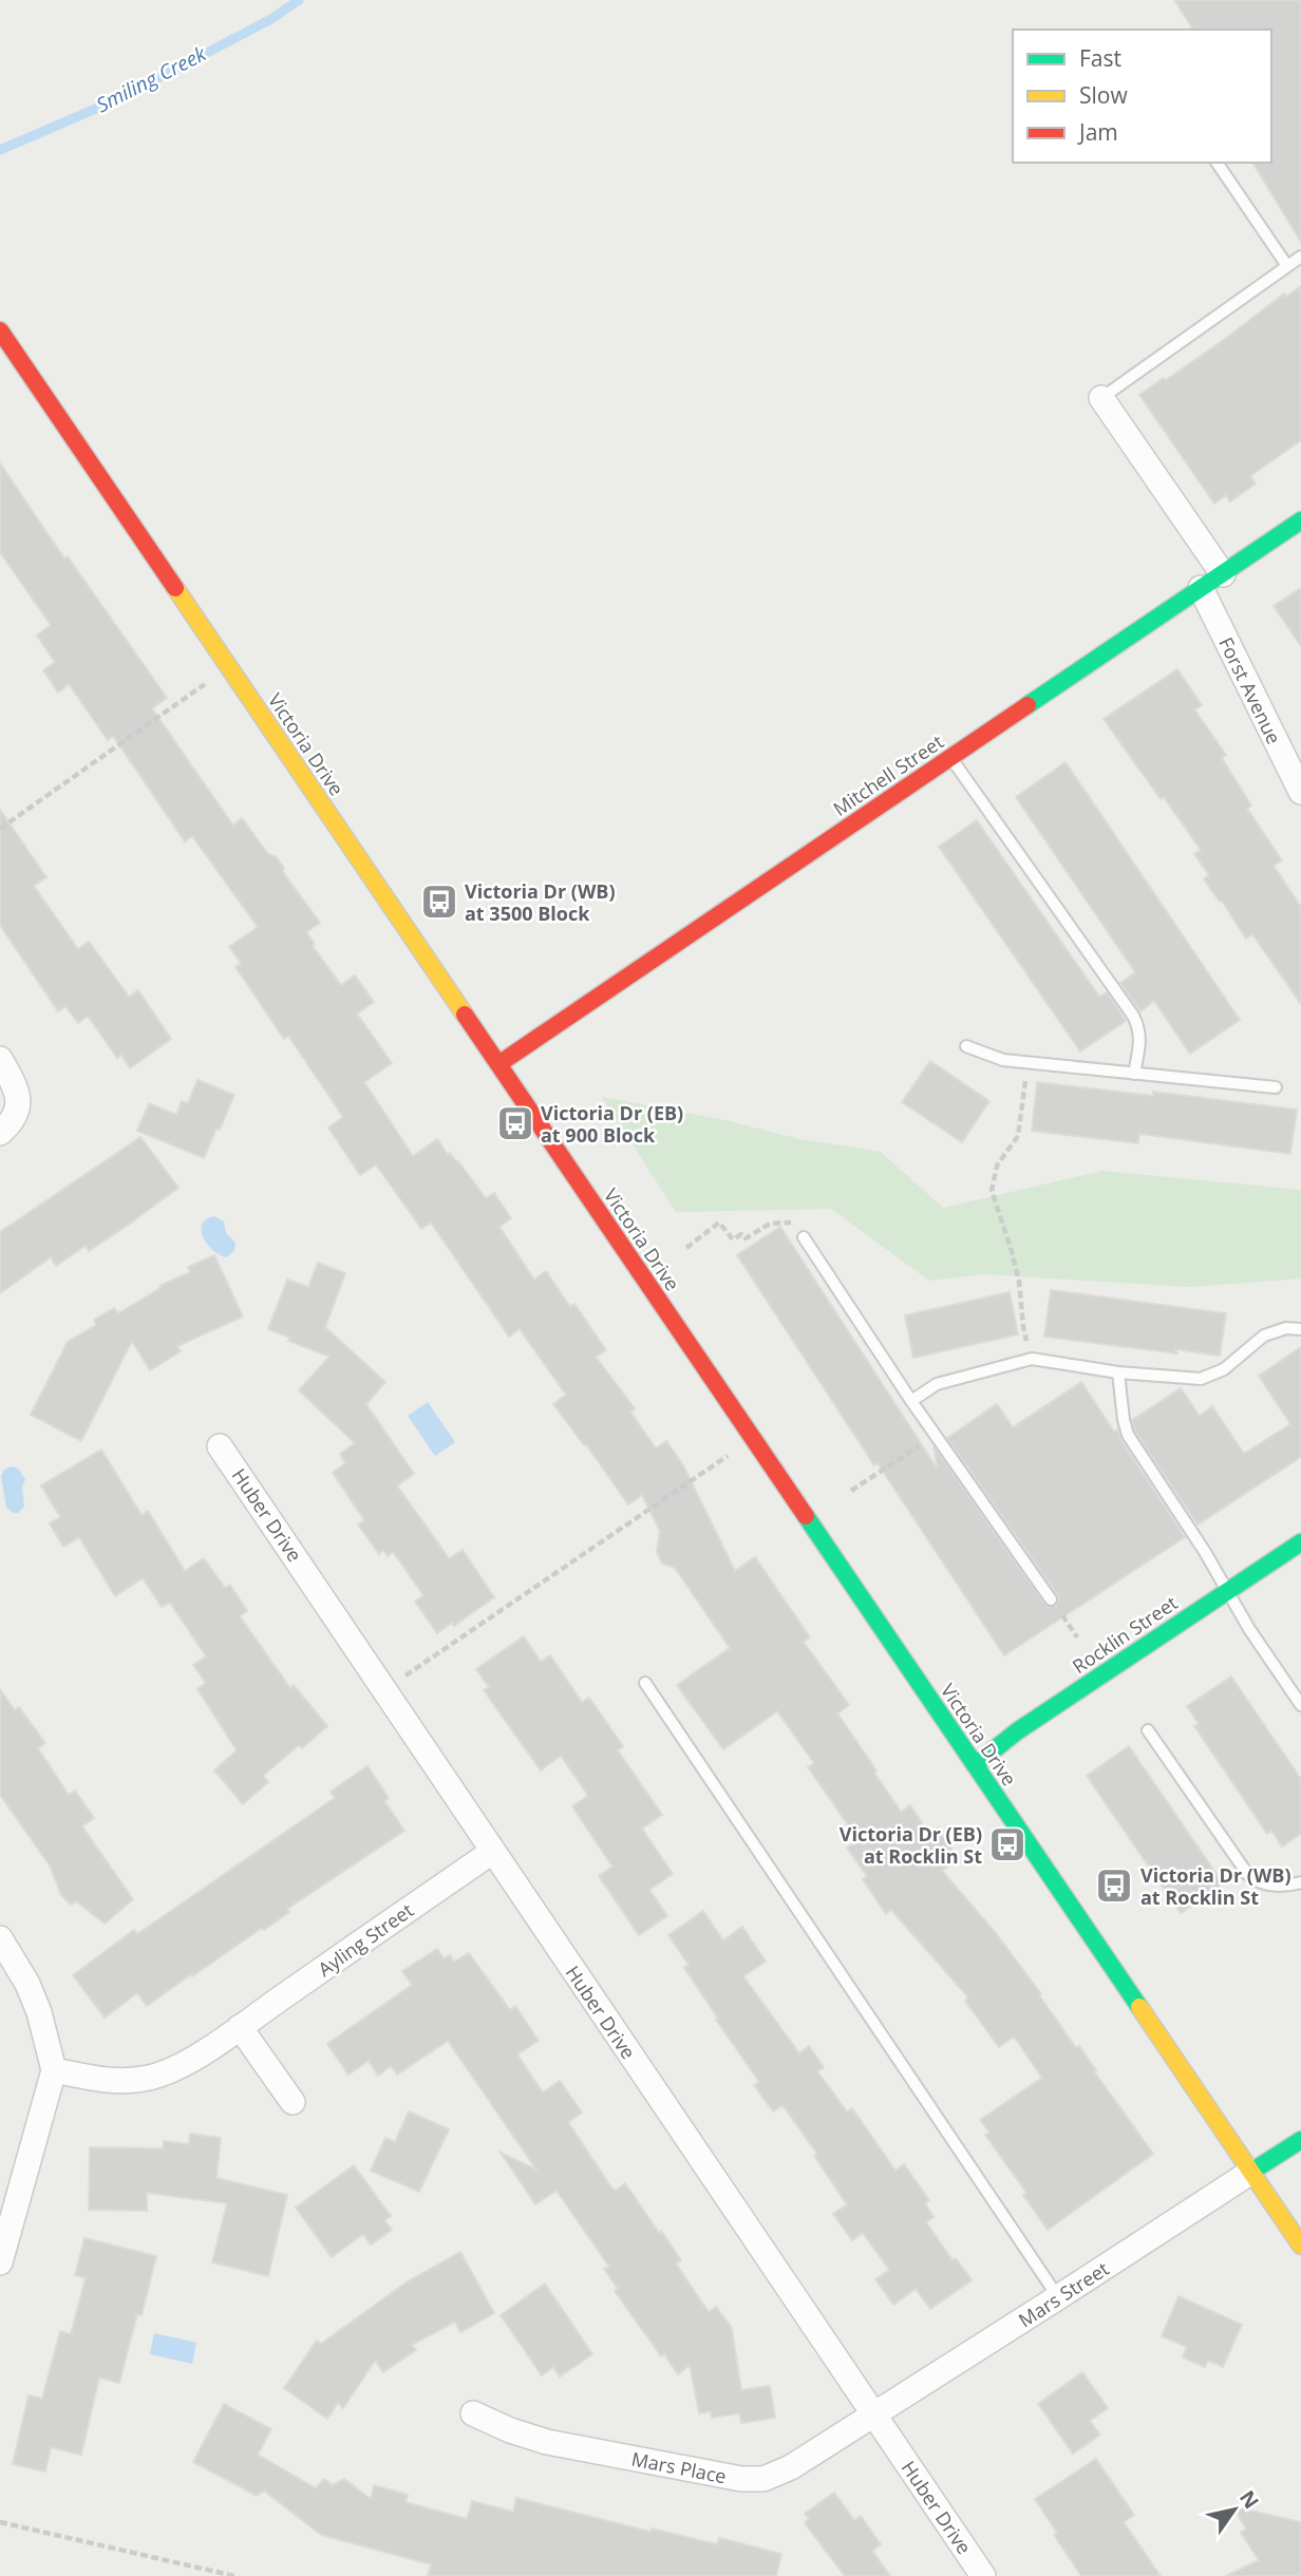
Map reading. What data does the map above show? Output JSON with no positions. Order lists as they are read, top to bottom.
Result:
{
  "streets": {
    "main road": ["Victoria Drive", "Mitchell Street", "Rocklin Street"],
    "street": [
      "Forst Avenue",
      "Huber Drive",
      "Ayling Street",
      "Mars Street",
      "Mars Place"
    ]
  },
  "crossings": [
    ["Forst Avenue", "Mitchell Street"],
    ["Victoria Drive", "Mitchell Street"],
    ["Victoria Drive", "Rocklin Street"],
    ["Victoria Drive", "Mars Street"],
    ["Huber Drive", "Ayling Street"],
    ["Huber Drive", "Mars Street"],
    ["Huber Drive", "Mars Place"],
    ["Mars Street", "Mars Place"]
  ],
  "water": ["Smiling Creek"],
  "places": {
    "bus stop": [
      "Victoria Dr (WB) at 3500 Block",
      "Victoria Dr (EB) at 900 Block",
      "Victoria Dr (EB) at Rocklin St",
      "Victoria Dr (WB) at Rocklin St"
    ]
  },
  "legend": ["Fast", "Slow", "Jam"],
  "north": "top right"
}
